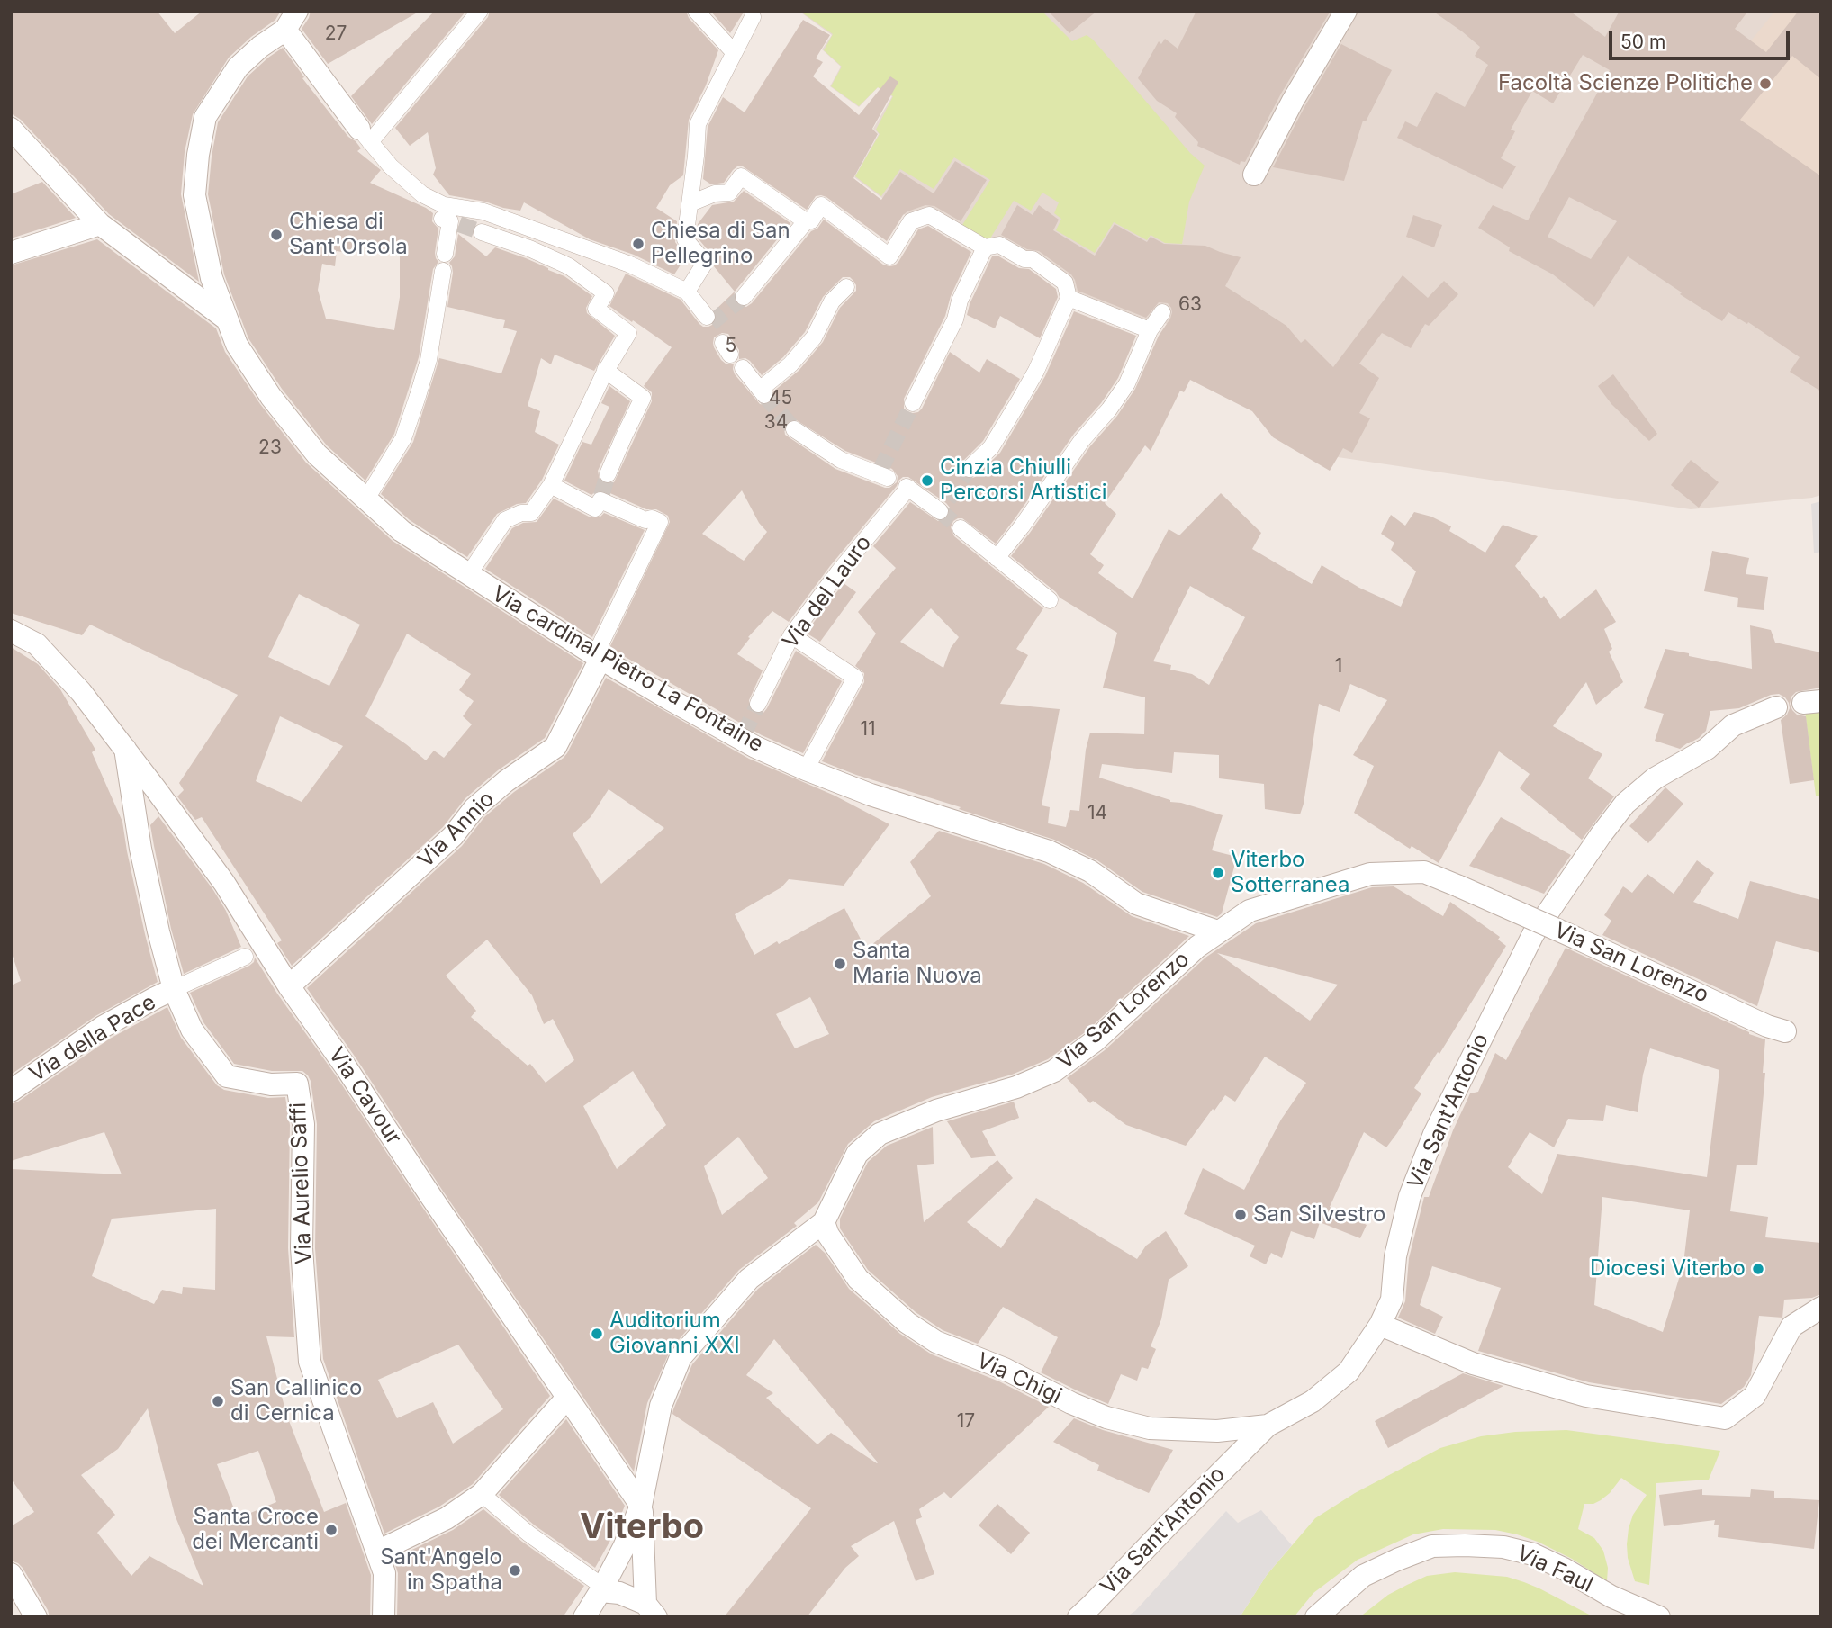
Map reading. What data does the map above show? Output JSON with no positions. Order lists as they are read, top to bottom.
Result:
{
  "streets": {
    "street": [
      "Via del Lauro",
      "Via cardinal Pietro La Fontaine",
      "Via Annio",
      "Via San Lorenzo",
      "Via della Pace",
      "Via Cavour",
      "Via Sant'Antonio",
      "Via Aurelio Saffi",
      "Via Chigi",
      "Via Faul"
    ]
  },
  "crossings": [
    ["Via cardinal Pietro La Fontaine", "Via Annio"],
    ["Via cardinal Pietro La Fontaine", "Via San Lorenzo"],
    ["Via Annio", "Via Cavour"],
    ["Via San Lorenzo", "Via Cavour"],
    ["Via San Lorenzo", "Via Chigi"],
    ["Via della Pace", "Via Aurelio Saffi"],
    ["Via Cavour", "Via Aurelio Saffi"],
    ["Via Sant'Antonio", "Via Chigi"]
  ],
  "districts": ["Viterbo"],
  "places": [
    "Facoltà Scienze Politiche",
    "Chiesa di Sant'Orsola",
    "Chiesa di San Pellegrino",
    "Cinzia Chiulli Percorsi Artistici",
    "Viterbo Sotterranea",
    "Santa Maria Nuova",
    "San Silvestro",
    "Diocesi Viterbo",
    "Auditorium Giovanni XXI",
    "San Callinico di Cernica",
    "Santa Croce dei Mercanti",
    "Sant'Angelo in Spatha"
  ],
  "house_numbers": [
    "27",
    "63",
    "5",
    "45",
    "34",
    "23",
    "1",
    "11",
    "14",
    "17"
  ],
  "scale_bar": "50 m"
}
